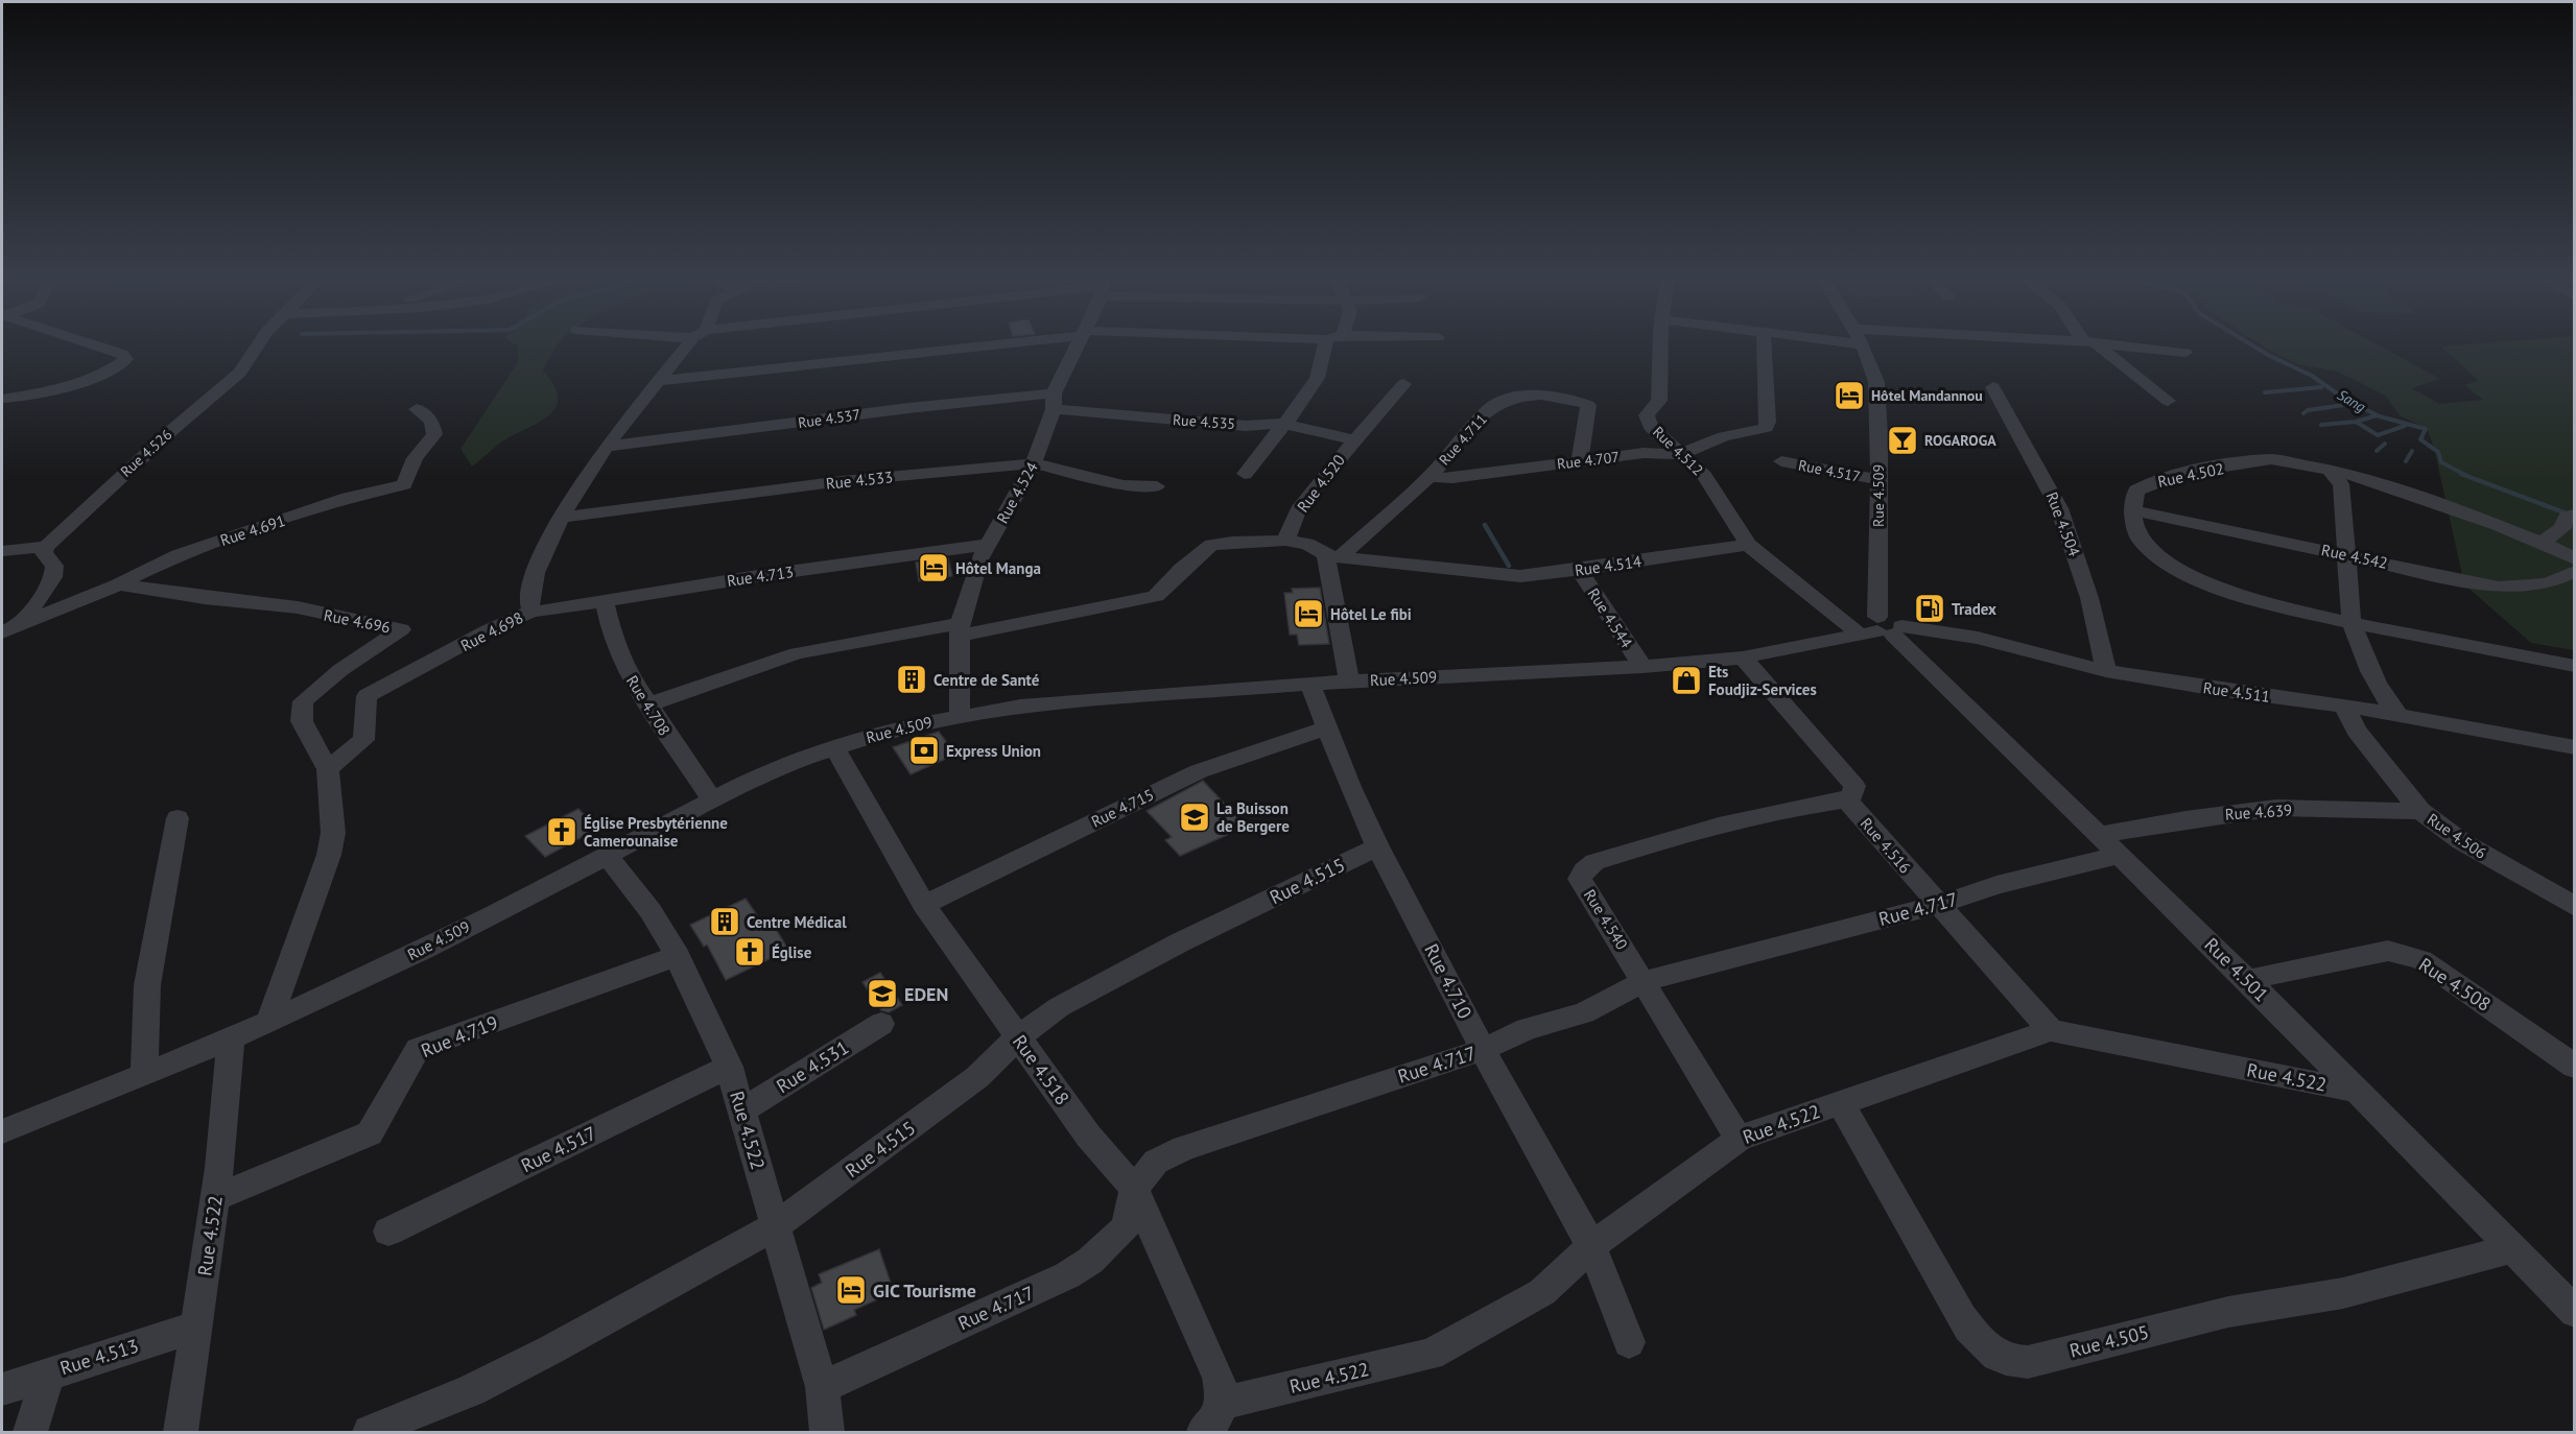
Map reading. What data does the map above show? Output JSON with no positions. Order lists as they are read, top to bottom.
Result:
{
  "streets": {
    "street": [
      "Rue 4.537",
      "Rue 4.535",
      "Rue 4.711",
      "Rue 4.512",
      "Rue 4.526",
      "Rue 4.707",
      "Rue 4.517",
      "Rue 4.502",
      "Rue 4.533",
      "Rue 4.520",
      "Rue 4.524",
      "Rue 4.509",
      "Rue 4.504",
      "Rue 4.691",
      "Rue 4.542",
      "Rue 4.514",
      "Rue 4.713",
      "Rue 4.544",
      "Rue 4.696",
      "Rue 4.698",
      "Rue 4.511",
      "Rue 4.708",
      "Rue 4.715",
      "Rue 4.639",
      "Rue 4.506",
      "Rue 4.516",
      "Rue 4.515",
      "Rue 4.717",
      "Rue 4.540",
      "Rue 4.501",
      "Rue 4.710",
      "Rue 4.508",
      "Rue 4.719",
      "Rue 4.531",
      "Rue 4.518",
      "Rue 4.522",
      "Rue 4.505",
      "Rue 4.513"
    ]
  },
  "crossings": [
    ["Rue 4.537", "Rue 4.535"],
    ["Rue 4.537", "Rue 4.524"],
    ["Rue 4.537", "Rue 4.698"],
    ["Rue 4.535", "Rue 4.520"],
    ["Rue 4.535", "Rue 4.524"],
    ["Rue 4.711", "Rue 4.707"],
    ["Rue 4.512", "Rue 4.707"],
    ["Rue 4.512", "Rue 4.514"],
    ["Rue 4.517", "Rue 4.509"],
    ["Rue 4.517", "Rue 4.522"],
    ["Rue 4.502", "Rue 4.542"],
    ["Rue 4.533", "Rue 4.524"],
    ["Rue 4.533", "Rue 4.698"],
    ["Rue 4.524", "Rue 4.509"],
    ["Rue 4.524", "Rue 4.713"],
    ["Rue 4.509", "Rue 4.544"],
    ["Rue 4.509", "Rue 4.511"],
    ["Rue 4.509", "Rue 4.708"],
    ["Rue 4.509", "Rue 4.501"],
    ["Rue 4.509", "Rue 4.710"],
    ["Rue 4.509", "Rue 4.518"],
    ["Rue 4.509", "Rue 4.522"],
    ["Rue 4.504", "Rue 4.511"],
    ["Rue 4.691", "Rue 4.696"],
    ["Rue 4.514", "Rue 4.544"],
    ["Rue 4.713", "Rue 4.698"],
    ["Rue 4.713", "Rue 4.708"],
    ["Rue 4.696", "Rue 4.698"],
    ["Rue 4.511", "Rue 4.506"],
    ["Rue 4.511", "Rue 4.501"],
    ["Rue 4.715", "Rue 4.710"],
    ["Rue 4.715", "Rue 4.518"],
    ["Rue 4.639", "Rue 4.506"],
    ["Rue 4.639", "Rue 4.501"],
    ["Rue 4.516", "Rue 4.717"],
    ["Rue 4.516", "Rue 4.540"],
    ["Rue 4.516", "Rue 4.522"],
    ["Rue 4.515", "Rue 4.710"],
    ["Rue 4.515", "Rue 4.518"],
    ["Rue 4.515", "Rue 4.522"],
    ["Rue 4.717", "Rue 4.540"],
    ["Rue 4.717", "Rue 4.501"],
    ["Rue 4.717", "Rue 4.710"],
    ["Rue 4.717", "Rue 4.518"],
    ["Rue 4.717", "Rue 4.522"],
    ["Rue 4.540", "Rue 4.522"],
    ["Rue 4.501", "Rue 4.508"],
    ["Rue 4.501", "Rue 4.522"],
    ["Rue 4.501", "Rue 4.505"],
    ["Rue 4.710", "Rue 4.522"],
    ["Rue 4.719", "Rue 4.522"],
    ["Rue 4.531", "Rue 4.522"],
    ["Rue 4.518", "Rue 4.522"],
    ["Rue 4.522", "Rue 4.505"],
    ["Rue 4.522", "Rue 4.513"]
  ],
  "water": ["Sang"],
  "places": {
    "hotel": [
      "Hôtel Mandannou",
      "Hôtel Manga",
      "Hôtel Le fibi",
      "GIC Tourisme"
    ],
    "bar": ["ROGAROGA"],
    "fuel station": ["Tradex"],
    "building": ["Centre de Santé", "Centre Médical"],
    "shop": ["Ets Foudjiz-Services"],
    "bank": ["Express Union"],
    "school or university": ["La Buisson de Bergere", "EDEN"],
    "church": ["Église Presbytérienne Camerounaise", "Église"]
  }
}
